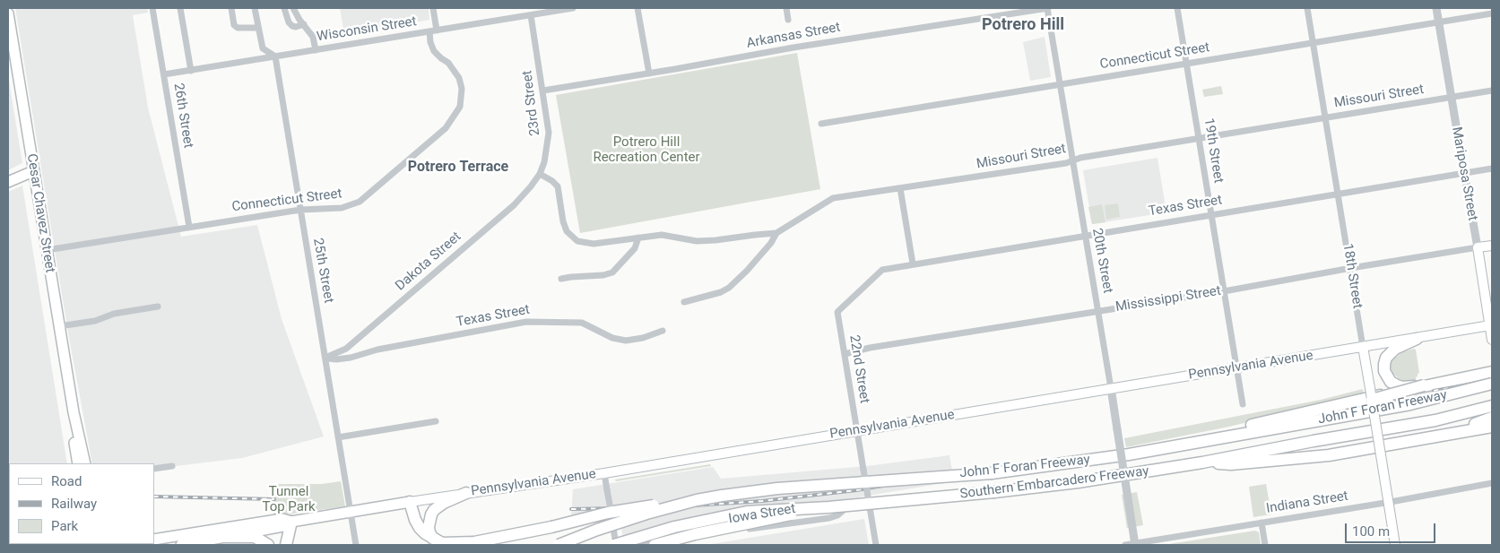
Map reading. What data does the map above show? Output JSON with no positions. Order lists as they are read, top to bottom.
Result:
{
  "streets": {
    "highway": ["John F Foran Freeway", "Southern Embarcadero Freeway"],
    "main road": [
      "Mariposa Street",
      "Cesar Chavez Street",
      "18th Street",
      "Mississippi Street",
      "Pennsylvania Avenue"
    ],
    "street": [
      "Wisconsin Street",
      "Arkansas Street",
      "Connecticut Street",
      "Missouri Street",
      "23rd Street",
      "26th Street",
      "19th Street",
      "Texas Street",
      "20th Street",
      "Dakota Street",
      "25th Street",
      "22nd Street",
      "Indiana Street",
      "Iowa Street"
    ]
  },
  "crossings": [
    ["Wisconsin Street", "Connecticut Street"],
    ["Wisconsin Street", "23rd Street"],
    ["Wisconsin Street", "26th Street"],
    ["Wisconsin Street", "25th Street"],
    ["Arkansas Street", "23rd Street"],
    ["Arkansas Street", "20th Street"],
    ["Connecticut Street", "26th Street"],
    ["Connecticut Street", "19th Street"],
    ["Connecticut Street", "Mariposa Street"],
    ["Connecticut Street", "Cesar Chavez Street"],
    ["Connecticut Street", "20th Street"],
    ["Connecticut Street", "25th Street"],
    ["Connecticut Street", "18th Street"],
    ["Missouri Street", "23rd Street"],
    ["Missouri Street", "19th Street"],
    ["Missouri Street", "Mariposa Street"],
    ["Missouri Street", "20th Street"],
    ["Missouri Street", "Dakota Street"],
    ["Missouri Street", "18th Street"],
    ["23rd Street", "Dakota Street"],
    ["19th Street", "Texas Street"],
    ["19th Street", "Mississippi Street"],
    ["19th Street", "Pennsylvania Avenue"],
    ["Mariposa Street", "Texas Street"],
    ["Mariposa Street", "Mississippi Street"],
    ["Mariposa Street", "Pennsylvania Avenue"],
    ["Texas Street", "20th Street"],
    ["Texas Street", "Dakota Street"],
    ["Texas Street", "25th Street"],
    ["Texas Street", "18th Street"],
    ["Texas Street", "22nd Street"],
    ["20th Street", "Mississippi Street"],
    ["20th Street", "Pennsylvania Avenue"],
    ["20th Street", "Indiana Street"],
    ["Dakota Street", "25th Street"],
    ["25th Street", "Pennsylvania Avenue"],
    ["18th Street", "Mississippi Street"],
    ["18th Street", "Pennsylvania Avenue"],
    ["Mississippi Street", "22nd Street"],
    ["Pennsylvania Avenue", "22nd Street"],
    ["22nd Street", "Iowa Street"]
  ],
  "districts": ["Potrero Hill", "Potrero Terrace"],
  "parks": ["Potrero Hill Recreation Center", "Tunnel Top Park"],
  "legend": ["Road", "Railway", "Park"],
  "scale_bar": "100 m"
}
